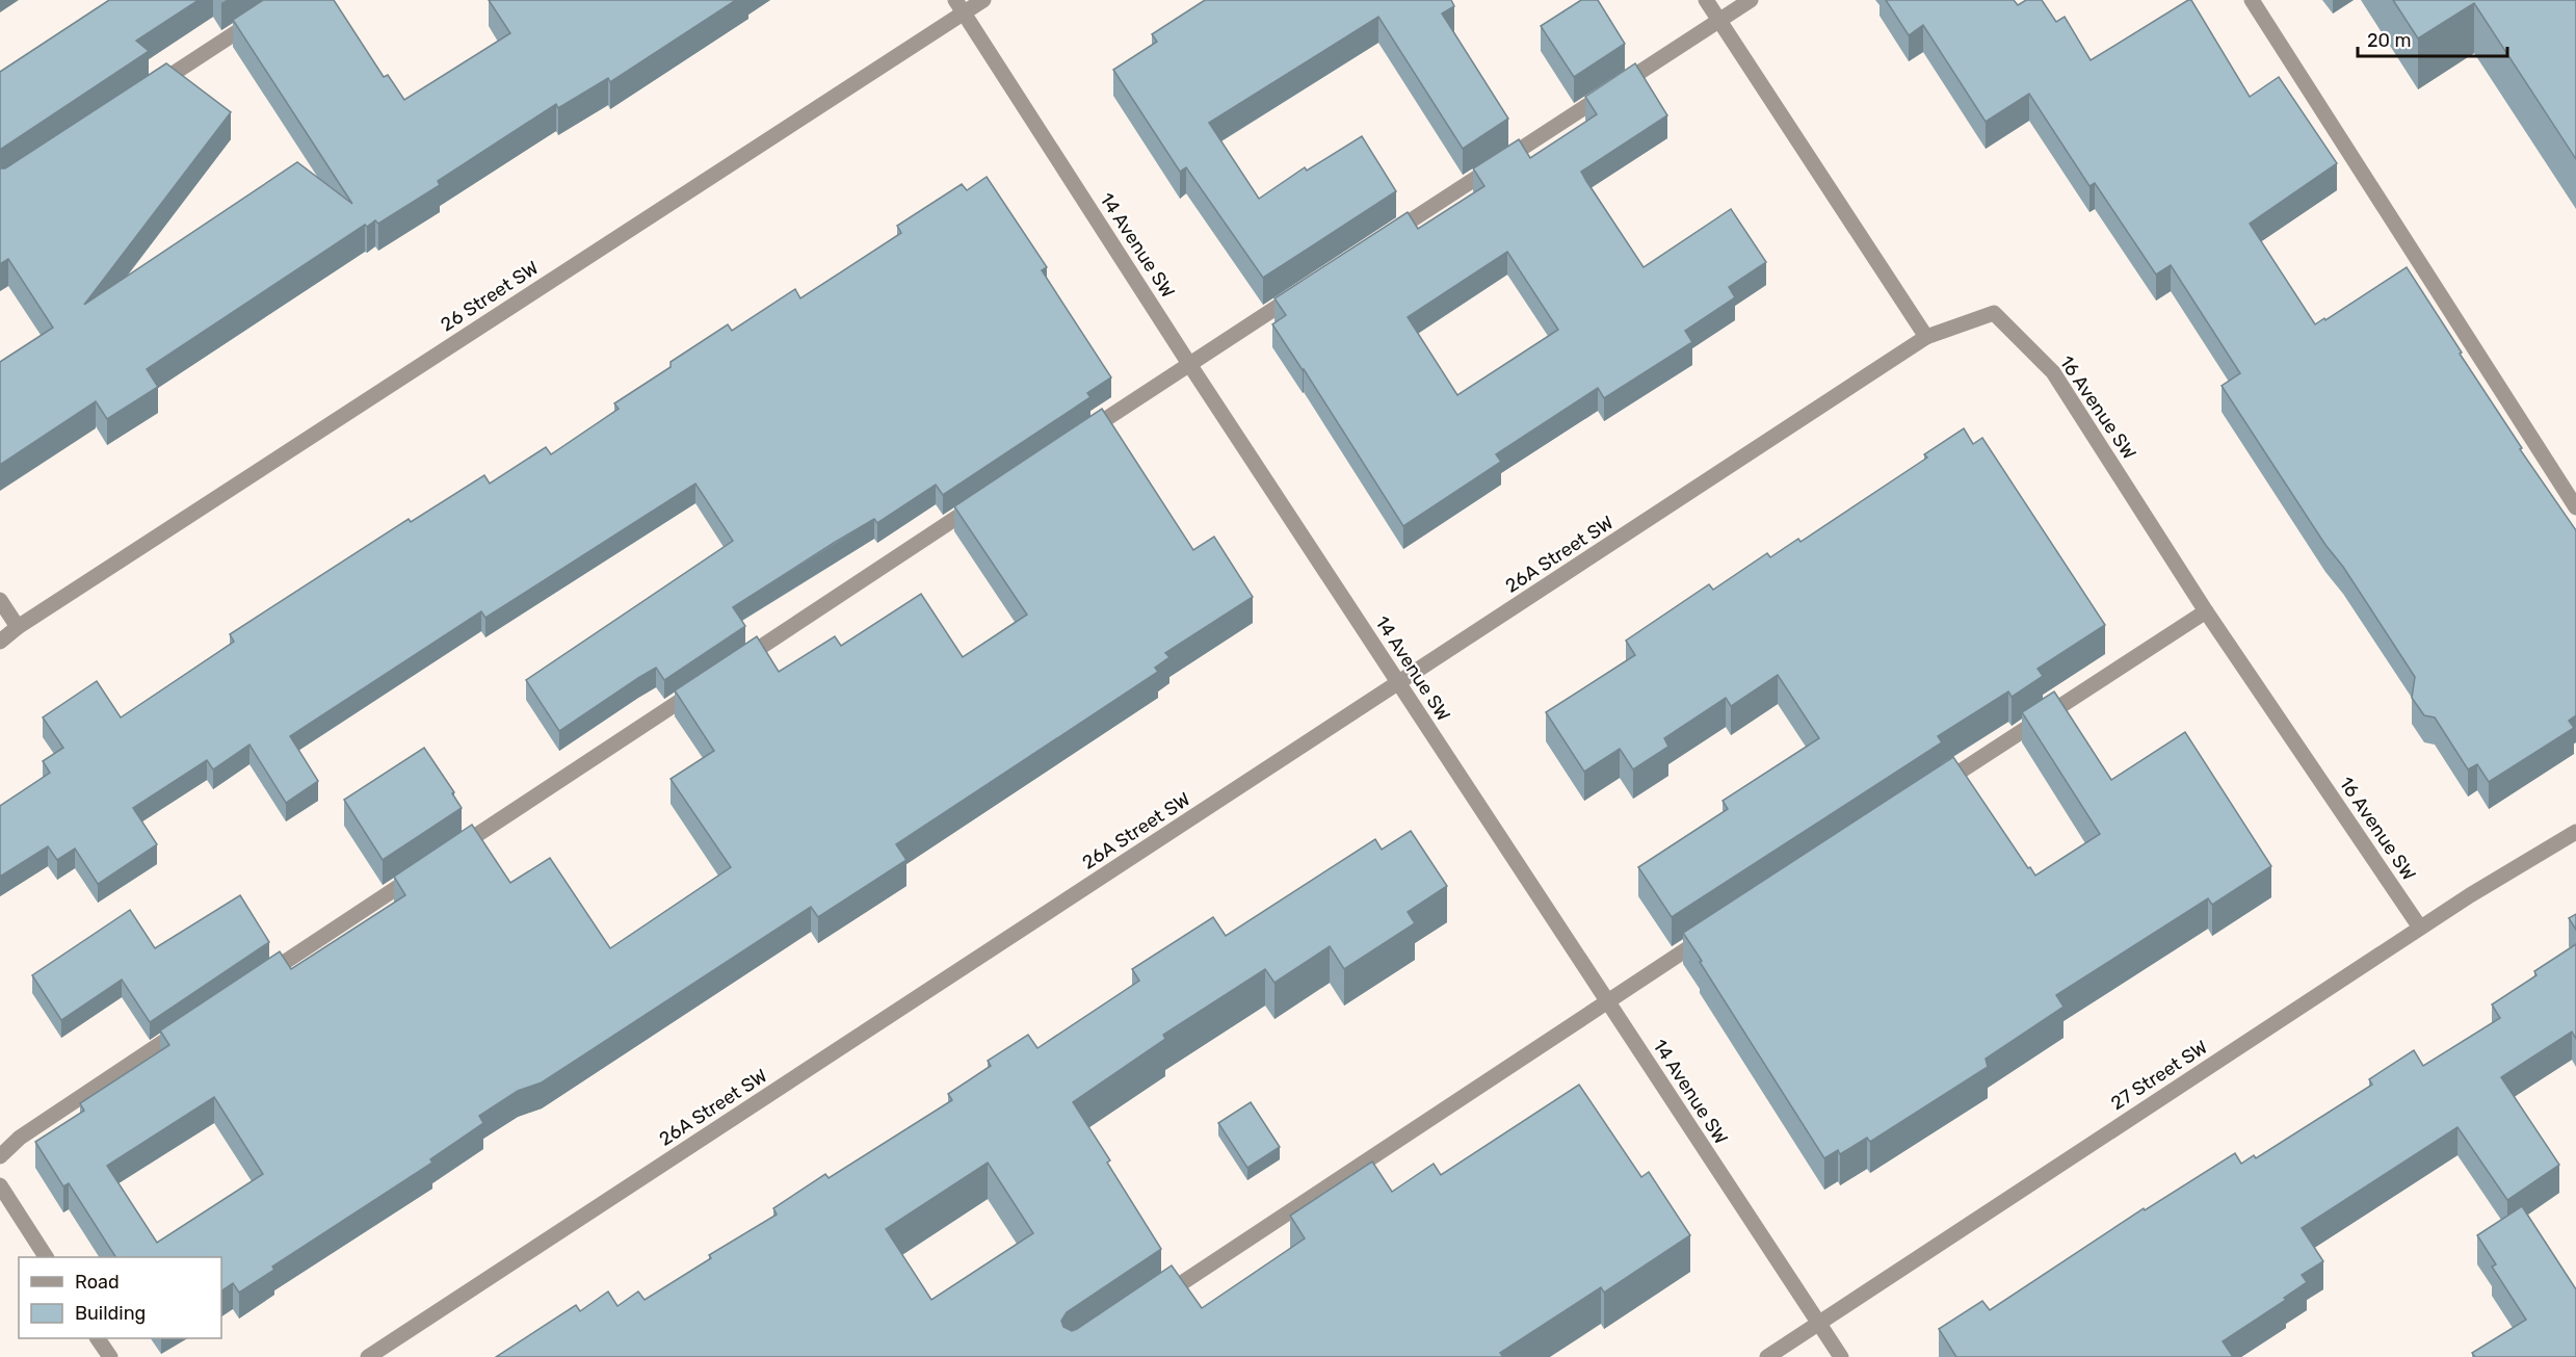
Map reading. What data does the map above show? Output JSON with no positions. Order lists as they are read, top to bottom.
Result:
{
  "streets": {
    "street": [
      "14 Avenue SW",
      "26 Street SW",
      "16 Avenue SW",
      "26A Street SW",
      "27 Street SW"
    ]
  },
  "crossings": [
    ["14 Avenue SW", "26 Street SW"],
    ["14 Avenue SW", "26A Street SW"],
    ["14 Avenue SW", "27 Street SW"],
    ["16 Avenue SW", "26A Street SW"],
    ["16 Avenue SW", "27 Street SW"]
  ],
  "legend": ["Road", "Building"],
  "scale_bar": "20 m"
}
